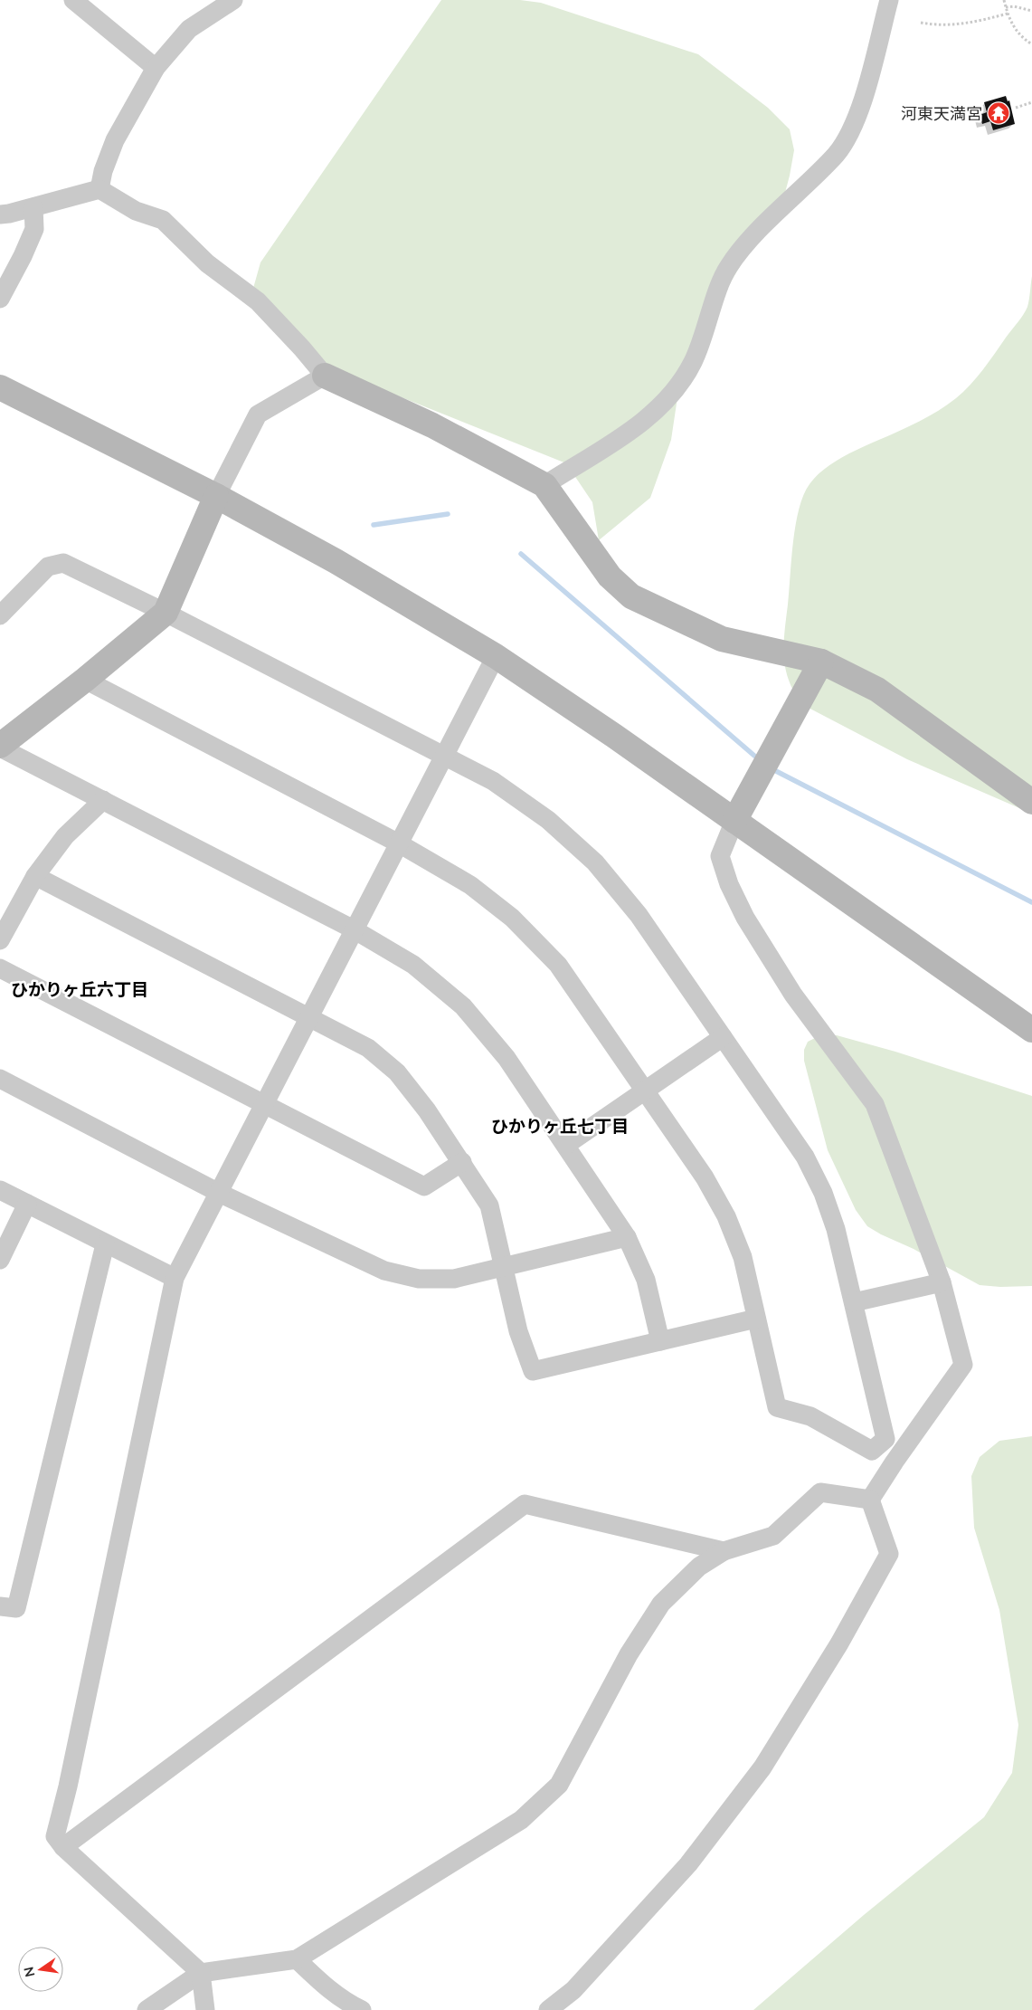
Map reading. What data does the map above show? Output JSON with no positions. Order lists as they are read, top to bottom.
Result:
{
  "districts": ["ひかりヶ丘六丁目", "ひかりヶ丘七丁目"],
  "places": {
    "temple": ["河東天満宮"]
  },
  "north": "left"
}
